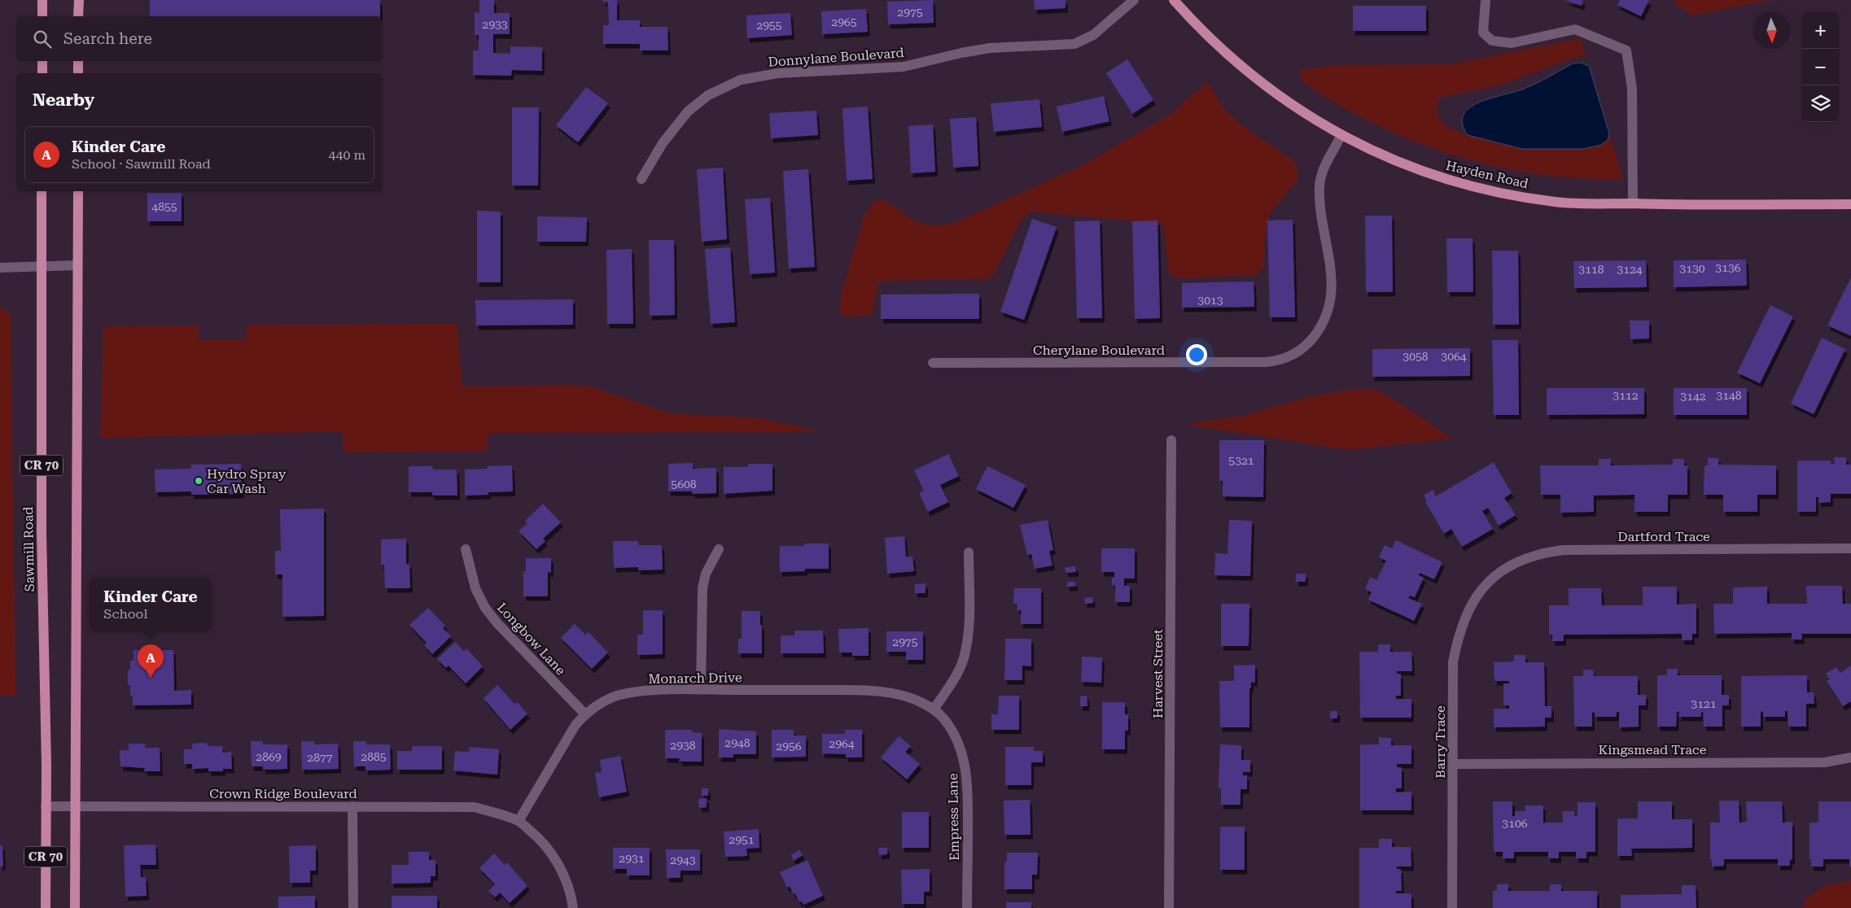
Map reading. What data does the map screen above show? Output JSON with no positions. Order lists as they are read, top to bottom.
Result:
{
  "streets": {
    "main road": ["Hayden Road", "CR 70", "Sawmill Road"],
    "street": [
      "Donnylane Boulevard",
      "Cherylane Boulevard",
      "Dartford Trace",
      "Longbow Lane",
      "Harvest Street",
      "Monarch Drive",
      "Barry Trace",
      "Kingsmead Trace",
      "Crown Ridge Boulevard",
      "Empress Lane"
    ]
  },
  "crossings": [
    ["Hayden Road", "Cherylane Boulevard"],
    ["CR 70", "Crown Ridge Boulevard"],
    ["Dartford Trace", "Barry Trace"],
    ["Sawmill Road", "Crown Ridge Boulevard"],
    ["Longbow Lane", "Monarch Drive"],
    ["Monarch Drive", "Crown Ridge Boulevard"],
    ["Monarch Drive", "Empress Lane"],
    ["Barry Trace", "Kingsmead Trace"]
  ],
  "places": ["Hydro Spray Car Wash"],
  "house_numbers": [
    "2975",
    "2965",
    "2933",
    "2955",
    "4855",
    "3136",
    "3130",
    "3118",
    "3124",
    "3013",
    "3058",
    "3064",
    "3112",
    "3148",
    "3142",
    "5321",
    "5608",
    "2975",
    "3121",
    "2948",
    "2964",
    "2938",
    "2956",
    "2869",
    "2885",
    "2877",
    "3106",
    "2951",
    "2931",
    "2943"
  ],
  "north": "bottom",
  "page": {
    "map_buttons": ["+", "−"],
    "search": "Search here",
    "heading": "Nearby",
    "list": [
      {
        "mark": "A",
        "name": "Kinder Care",
        "note": "School · Sawmill Road",
        "value": "440 m"
      }
    ],
    "popup": ["Kinder Care", "School"],
    "pins": "A"
  }
}
